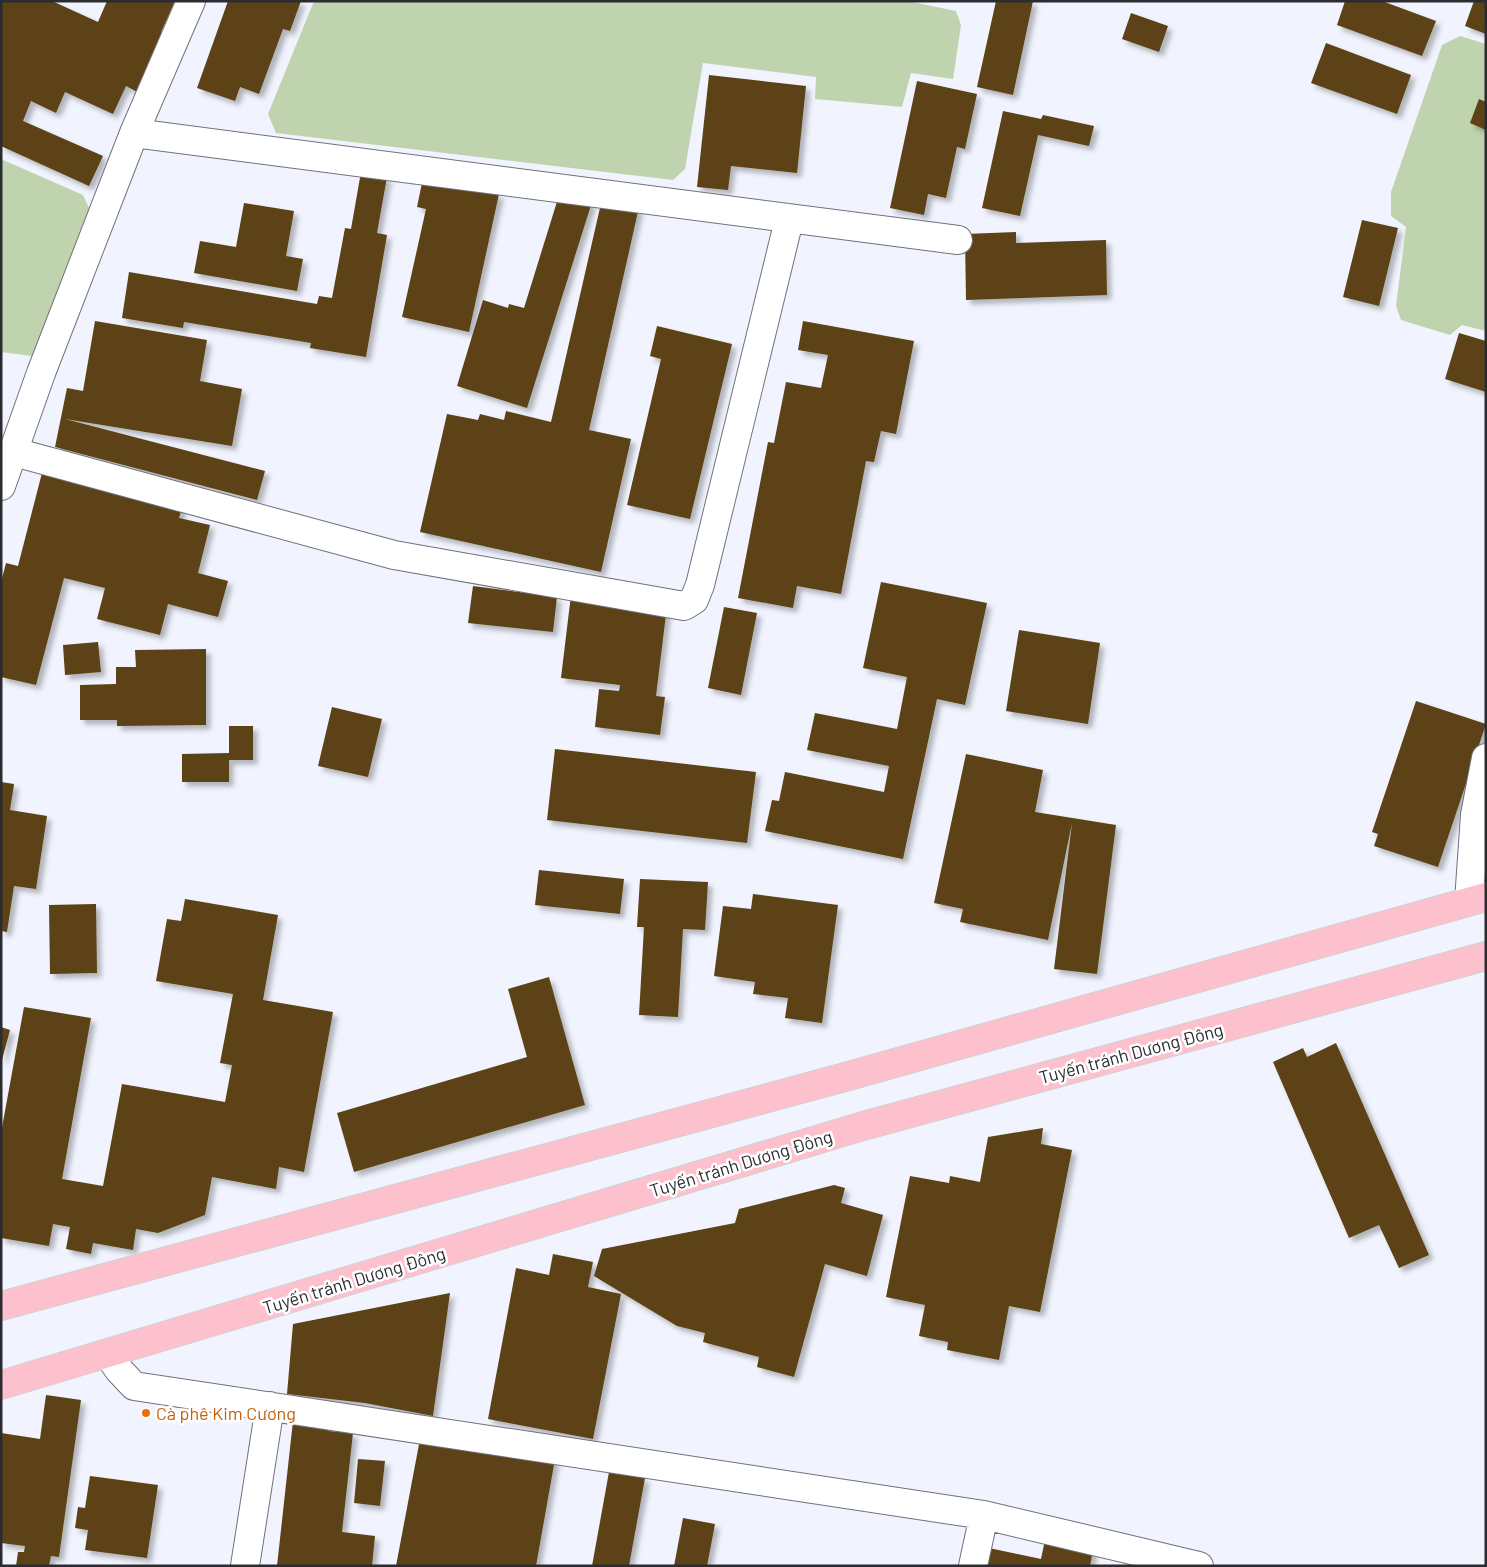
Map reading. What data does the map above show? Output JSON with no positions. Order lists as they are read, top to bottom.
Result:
{
  "streets": {
    "main road": ["Tuyến tránh Dương Đông"]
  },
  "places": ["Cà phê Kim Cương"]
}
